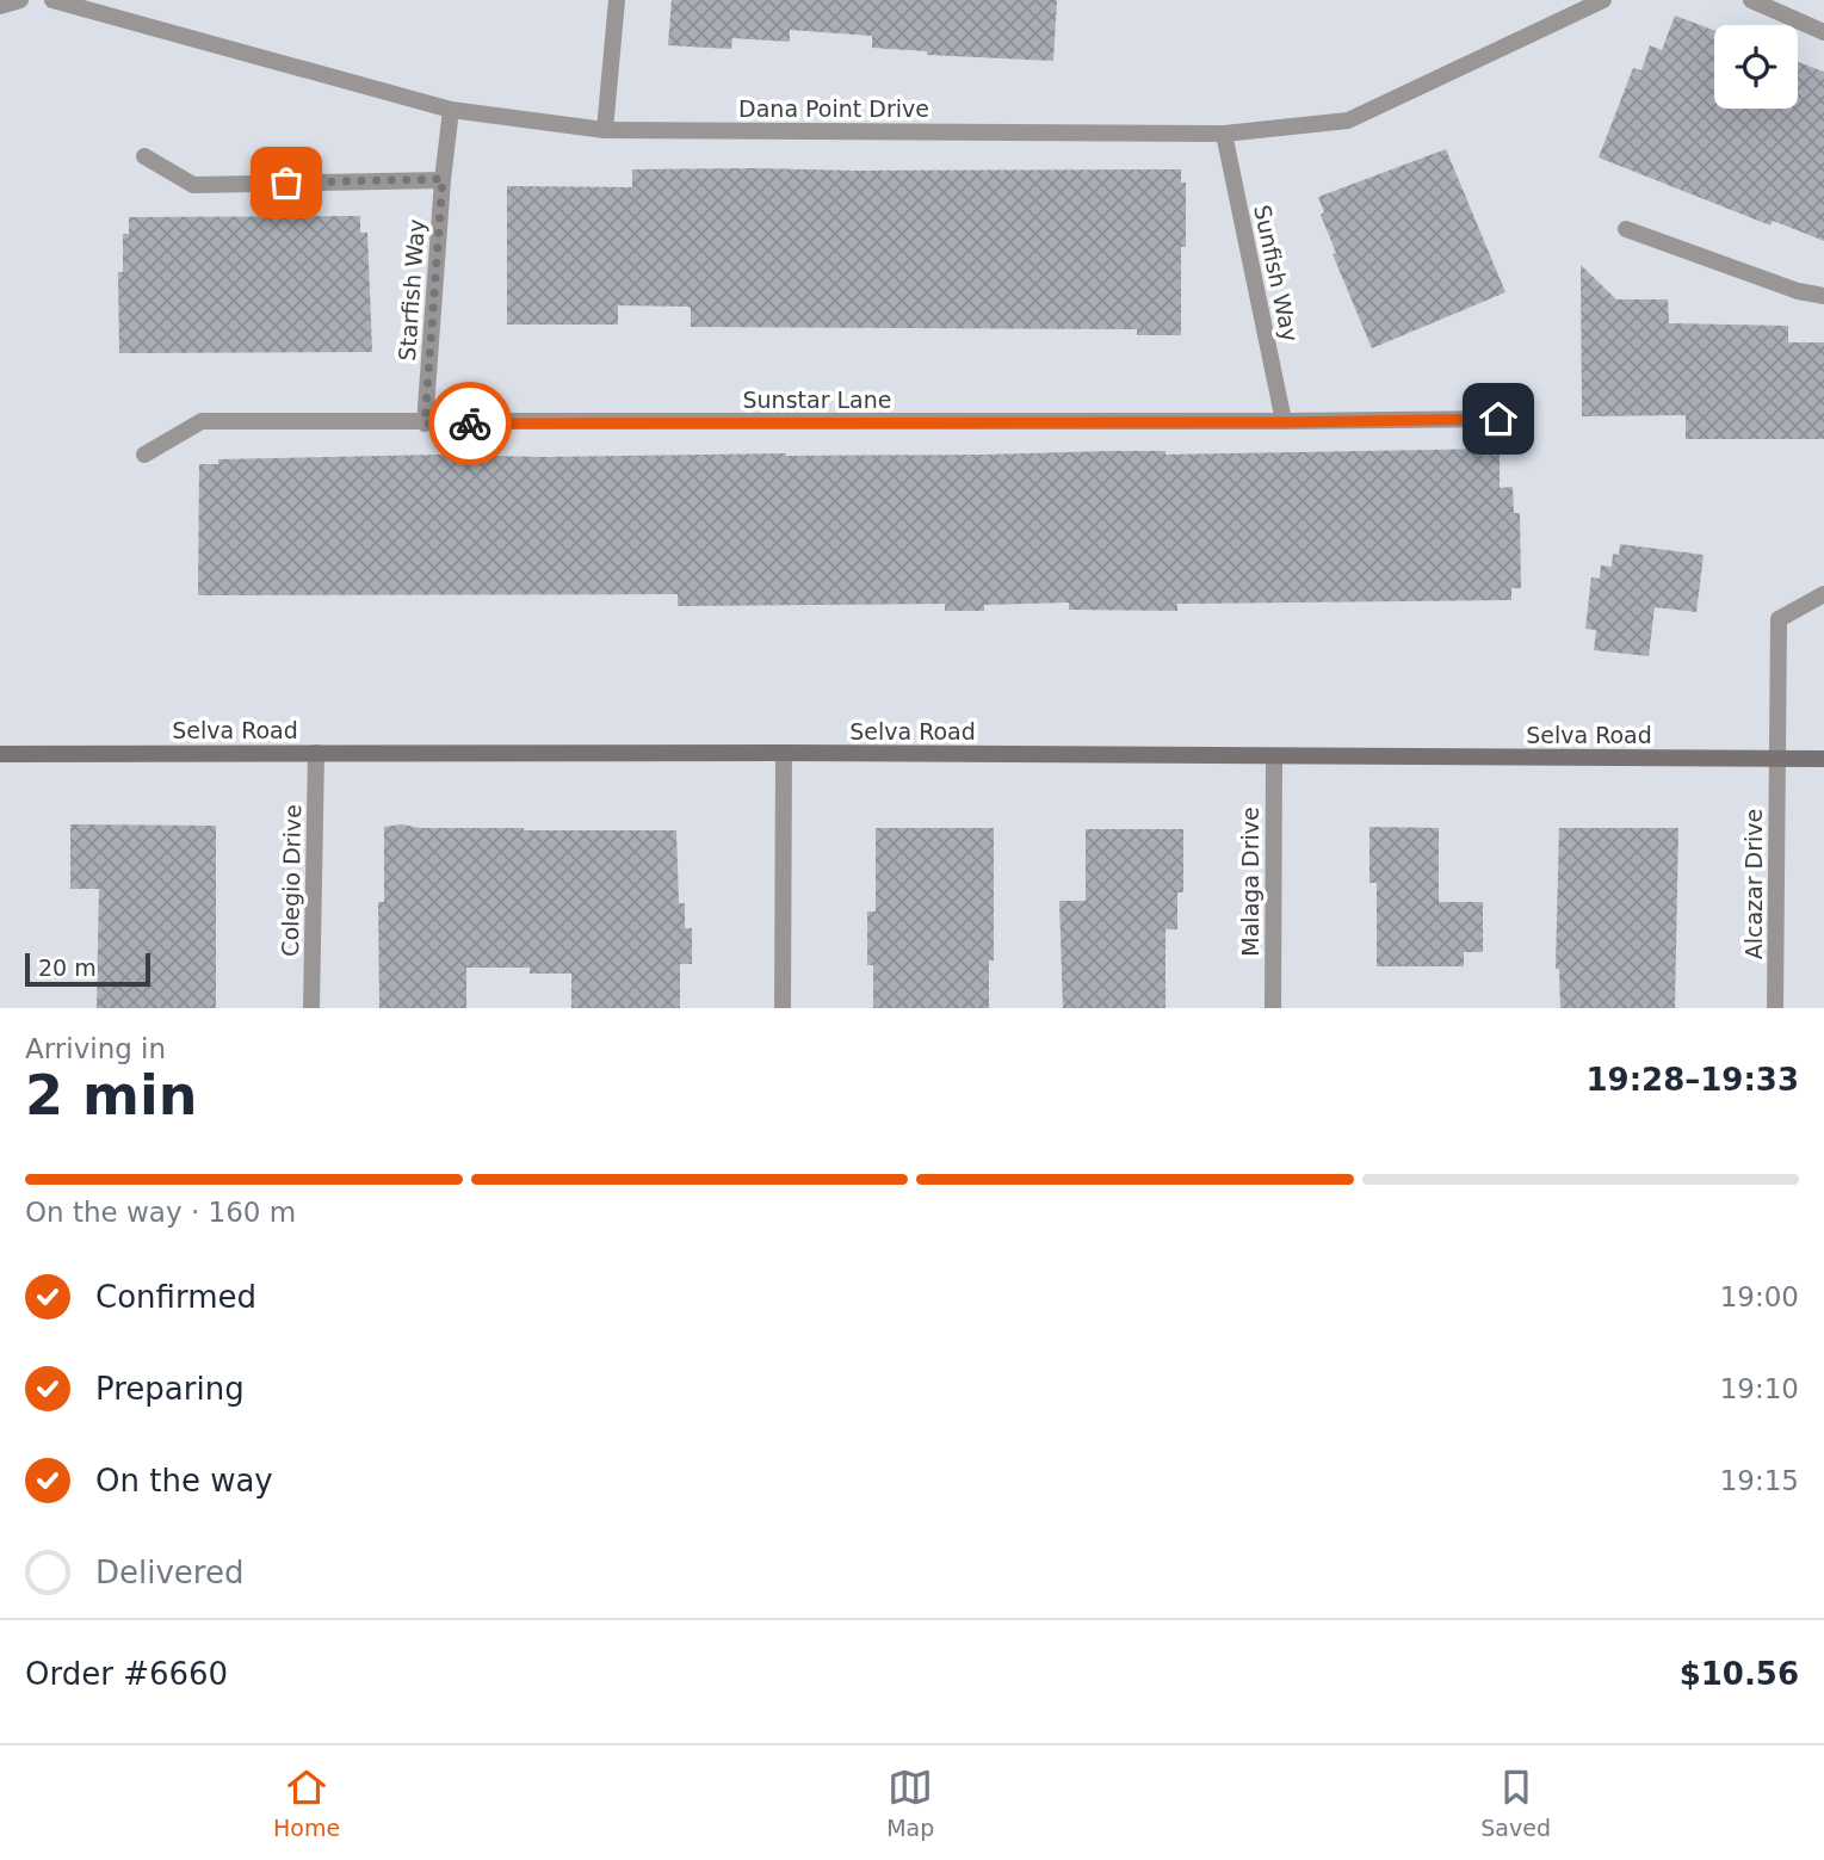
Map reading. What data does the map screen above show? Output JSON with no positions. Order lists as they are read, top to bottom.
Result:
{
  "streets": {
    "street": [
      "Dana Point Drive",
      "Sunfish Way",
      "Starfish Way",
      "Sunstar Lane",
      "Selva Road",
      "Colegio Drive",
      "Malaga Drive",
      "Alcazar Drive"
    ]
  },
  "crossings": [
    ["Dana Point Drive", "Sunfish Way"],
    ["Dana Point Drive", "Starfish Way"],
    ["Sunfish Way", "Sunstar Lane"],
    ["Starfish Way", "Sunstar Lane"],
    ["Selva Road", "Colegio Drive"],
    ["Selva Road", "Malaga Drive"],
    ["Selva Road", "Alcazar Drive"]
  ],
  "scale_bar": "20 m",
  "page": {
    "scale": "20 m",
    "heading": ["2 min", "Arriving in", "19:28–19:33"],
    "panel": ["Order #6660", "$10.56"],
    "bar": "On the way · 160 m",
    "list": [
      ["Confirmed", "19:00"],
      ["Preparing", "19:10"],
      ["On the way", "19:15"],
      "Delivered"
    ],
    "tabs": ["Home", "Map", "Saved"]
  }
}
